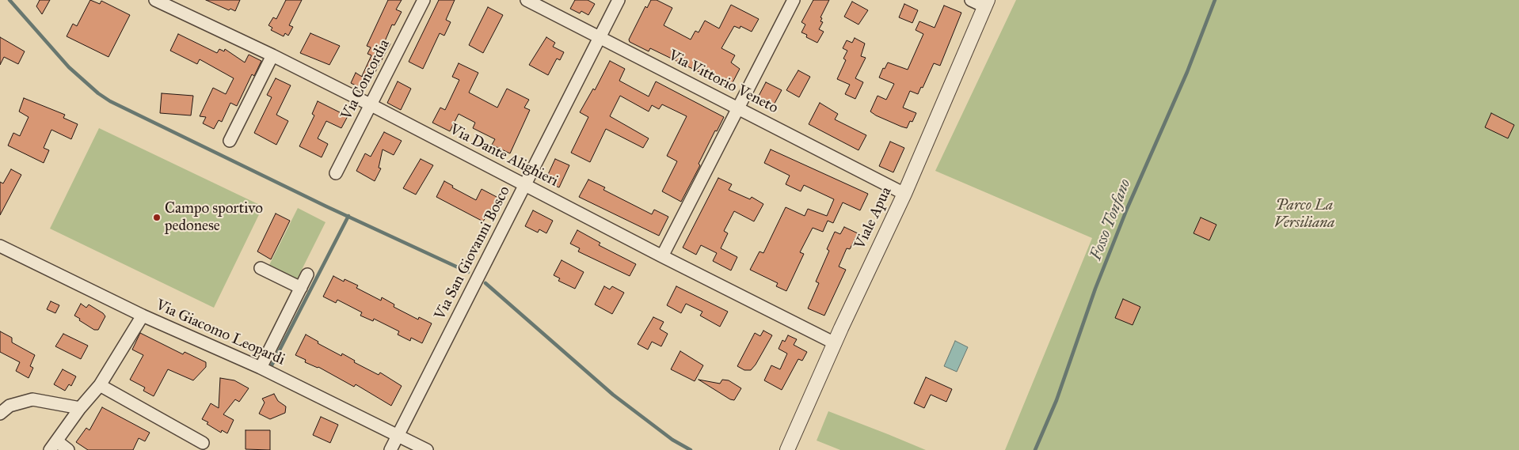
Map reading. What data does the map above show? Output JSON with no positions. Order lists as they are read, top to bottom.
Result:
{
  "streets": {
    "street": [
      "Via Concordia",
      "Via Vittorio Veneto",
      "Via Dante Alighieri",
      "Viale Apua",
      "Via San Giovanni Bosco",
      "Via Giacomo Leopardi"
    ]
  },
  "crossings": [
    ["Via Concordia", "Via Dante Alighieri"],
    ["Via Vittorio Veneto", "Viale Apua"],
    ["Via Vittorio Veneto", "Via San Giovanni Bosco"],
    ["Via Dante Alighieri", "Viale Apua"],
    ["Via Dante Alighieri", "Via San Giovanni Bosco"],
    ["Via San Giovanni Bosco", "Via Giacomo Leopardi"]
  ],
  "water": ["Fosso Tonfano"],
  "parks": ["Parco La Versiliana"],
  "places": ["Campo sportivo pedonese"]
}
